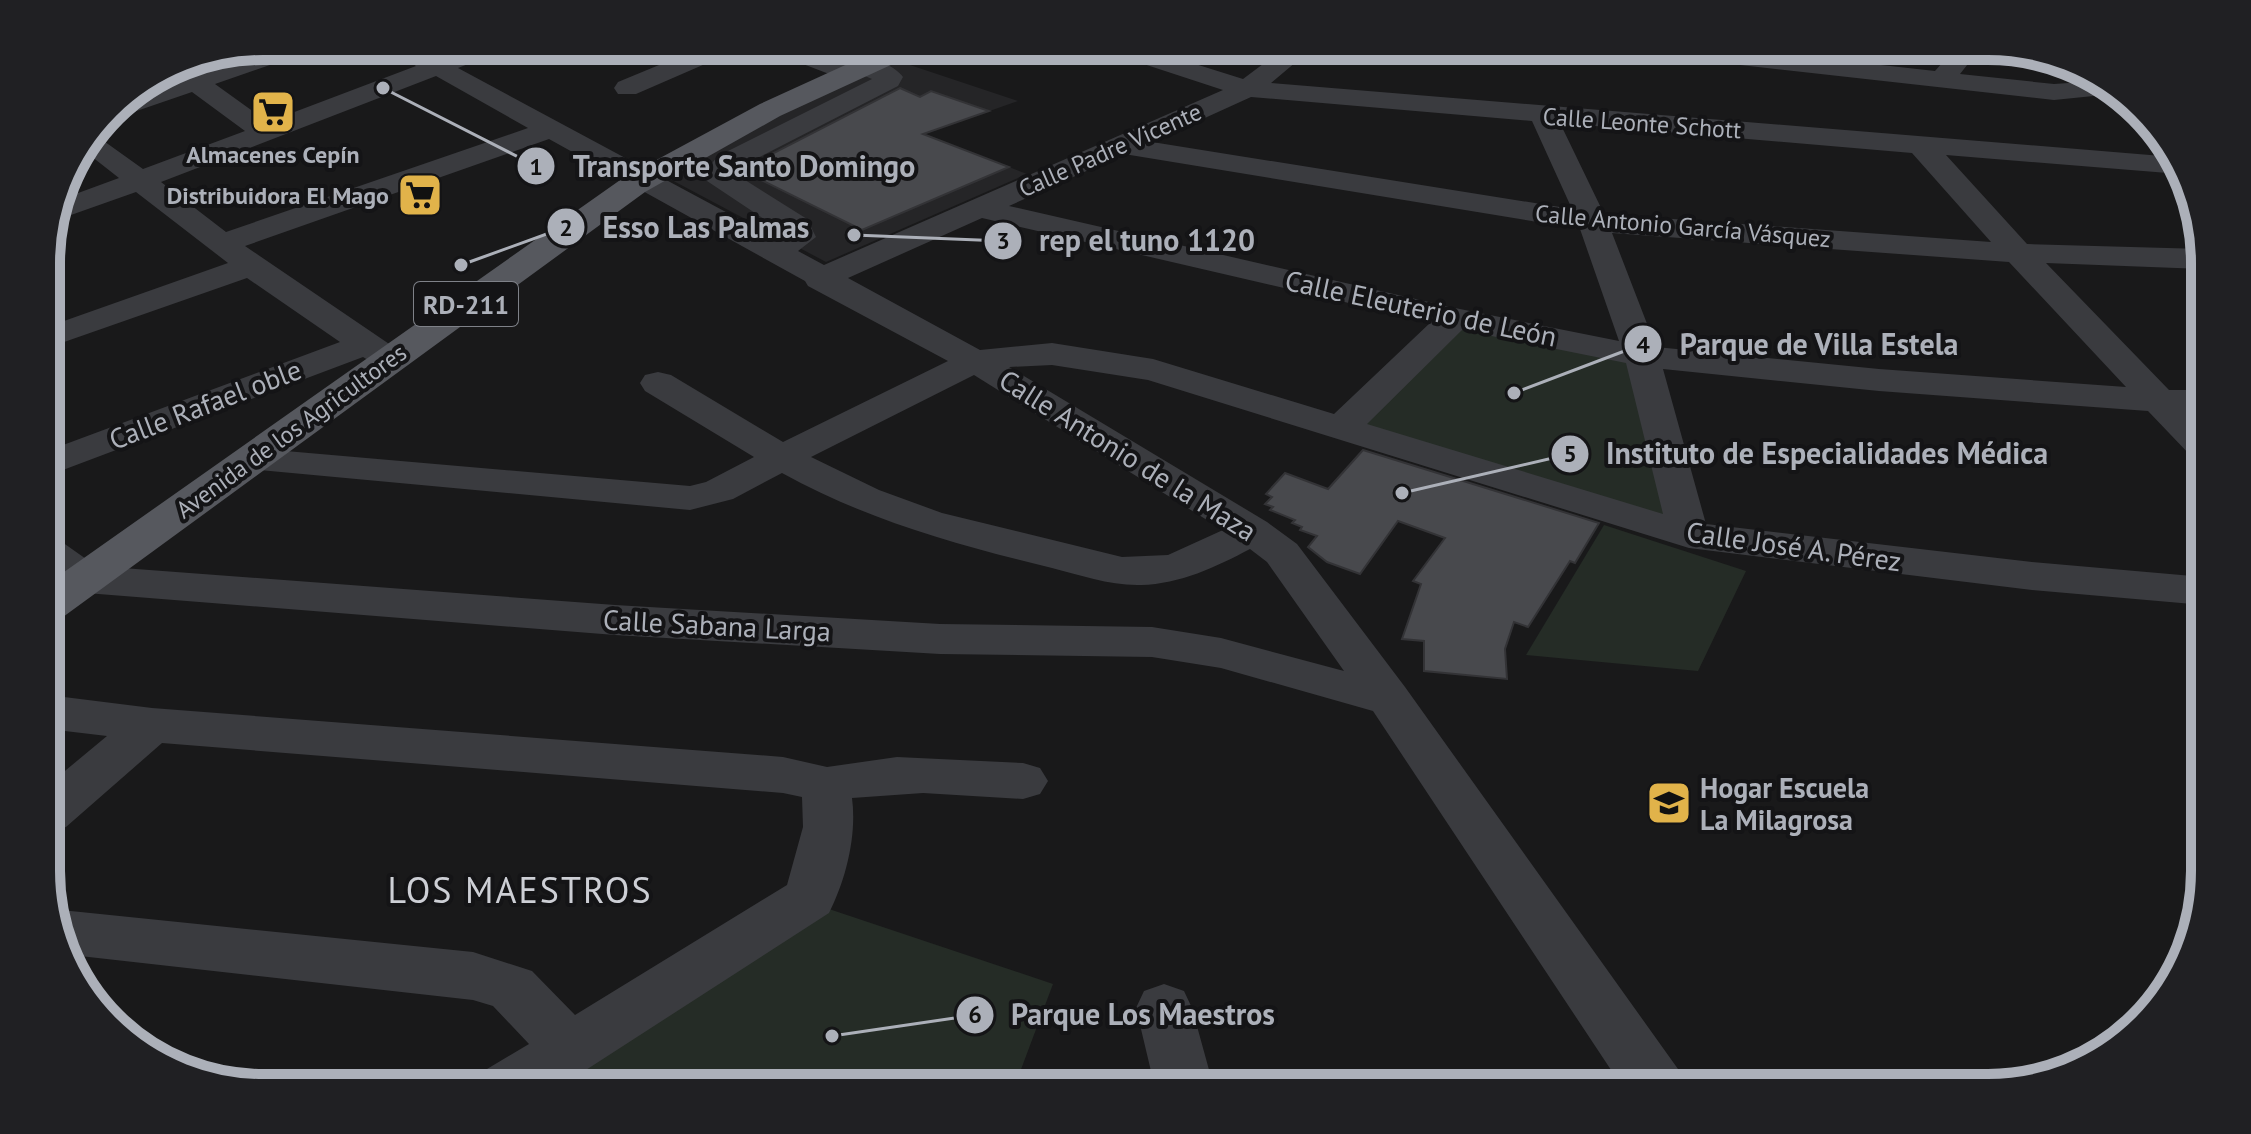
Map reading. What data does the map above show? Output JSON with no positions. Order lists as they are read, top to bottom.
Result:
{
  "streets": {
    "main road": ["RD-211", "Avenida de los Agricultores"],
    "street": [
      "Calle Leonte Schott",
      "Calle Padre Vicente",
      "Calle Antonio García Vásquez",
      "Calle Eleuterio de León",
      "Calle Rafael oble",
      "Calle Antonio de la Maza",
      "Calle José A. Pérez",
      "Calle Sabana Larga"
    ]
  },
  "crossings": [
    ["Calle Leonte Schott", "Calle Padre Vicente"],
    ["Calle Padre Vicente", "Calle Antonio García Vásquez"],
    ["Calle Padre Vicente", "Calle Eleuterio de León"],
    ["Calle Padre Vicente", "Calle Antonio de la Maza"],
    ["Calle Rafael oble", "Avenida de los Agricultores"],
    ["Avenida de los Agricultores", "Calle Antonio de la Maza"],
    ["Calle Antonio de la Maza", "Calle José A. Pérez"],
    ["Calle Antonio de la Maza", "Calle Sabana Larga"]
  ],
  "districts": ["LOS MAESTROS"],
  "places": {
    "other": [
      "Transporte Santo Domingo",
      "rep el tuno 1120",
      "Esso Las Palmas",
      "Parque de Villa Estela",
      "Instituto de Especialidades Médica",
      "Parque Los Maestros"
    ],
    "supermarket": ["Almacenes Cepín", "Distribuidora El Mago"],
    "school or university": ["Hogar Escuela La Milagrosa"]
  }
}
